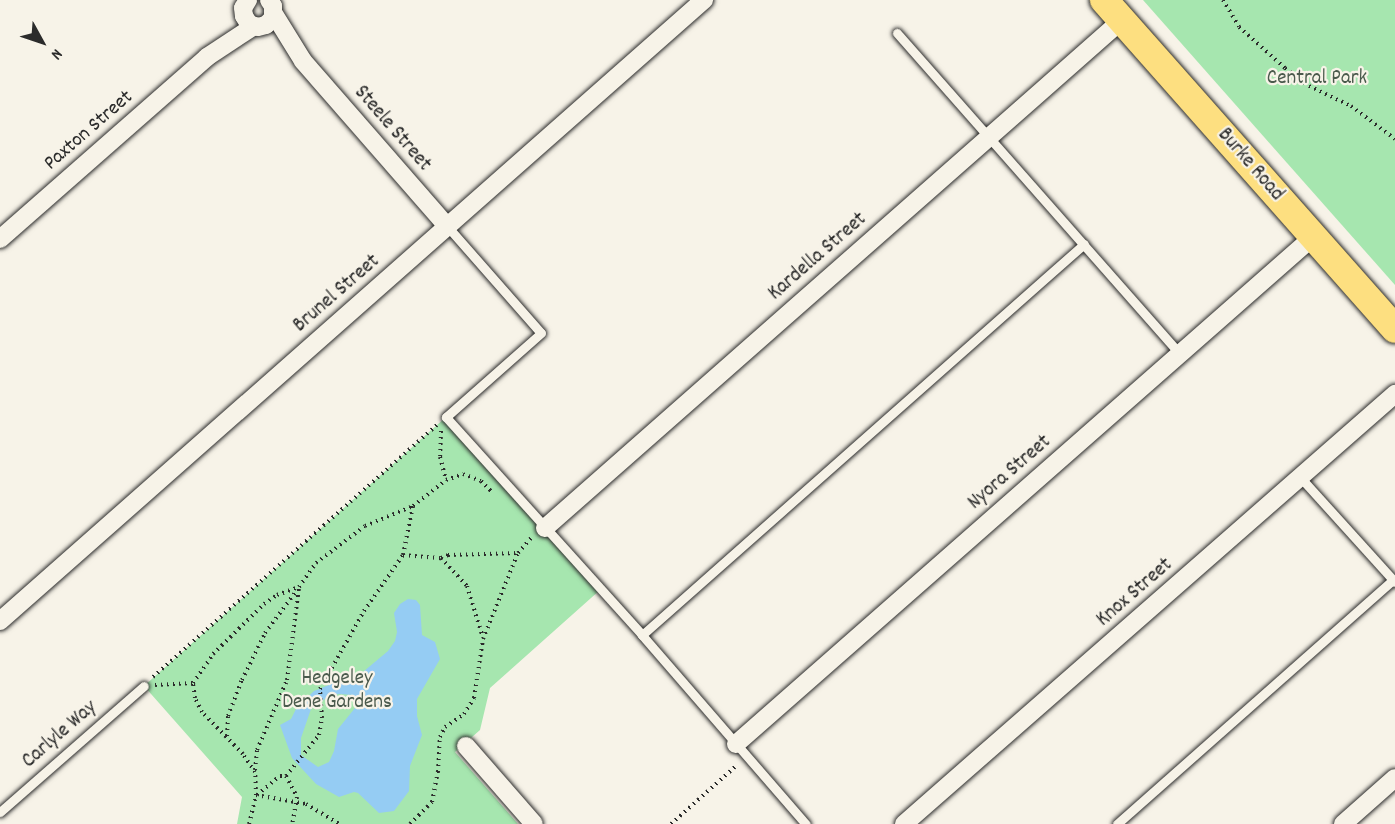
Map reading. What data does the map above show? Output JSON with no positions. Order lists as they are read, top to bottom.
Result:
{
  "streets": {
    "main road": ["Burke Road"],
    "street": [
      "Steele Street",
      "Paxton Street",
      "Kardella Street",
      "Brunel Street",
      "Nyora Street",
      "Knox Street"
    ],
    "lane": ["Carlyle Way"]
  },
  "crossings": [
    ["Steele Street", "Paxton Street"],
    ["Steele Street", "Brunel Street"],
    ["Burke Road", "Kardella Street"],
    ["Burke Road", "Nyora Street"]
  ],
  "parks": ["Central Park", "Hedgeley Dene Gardens"],
  "north": "bottom right"
}
